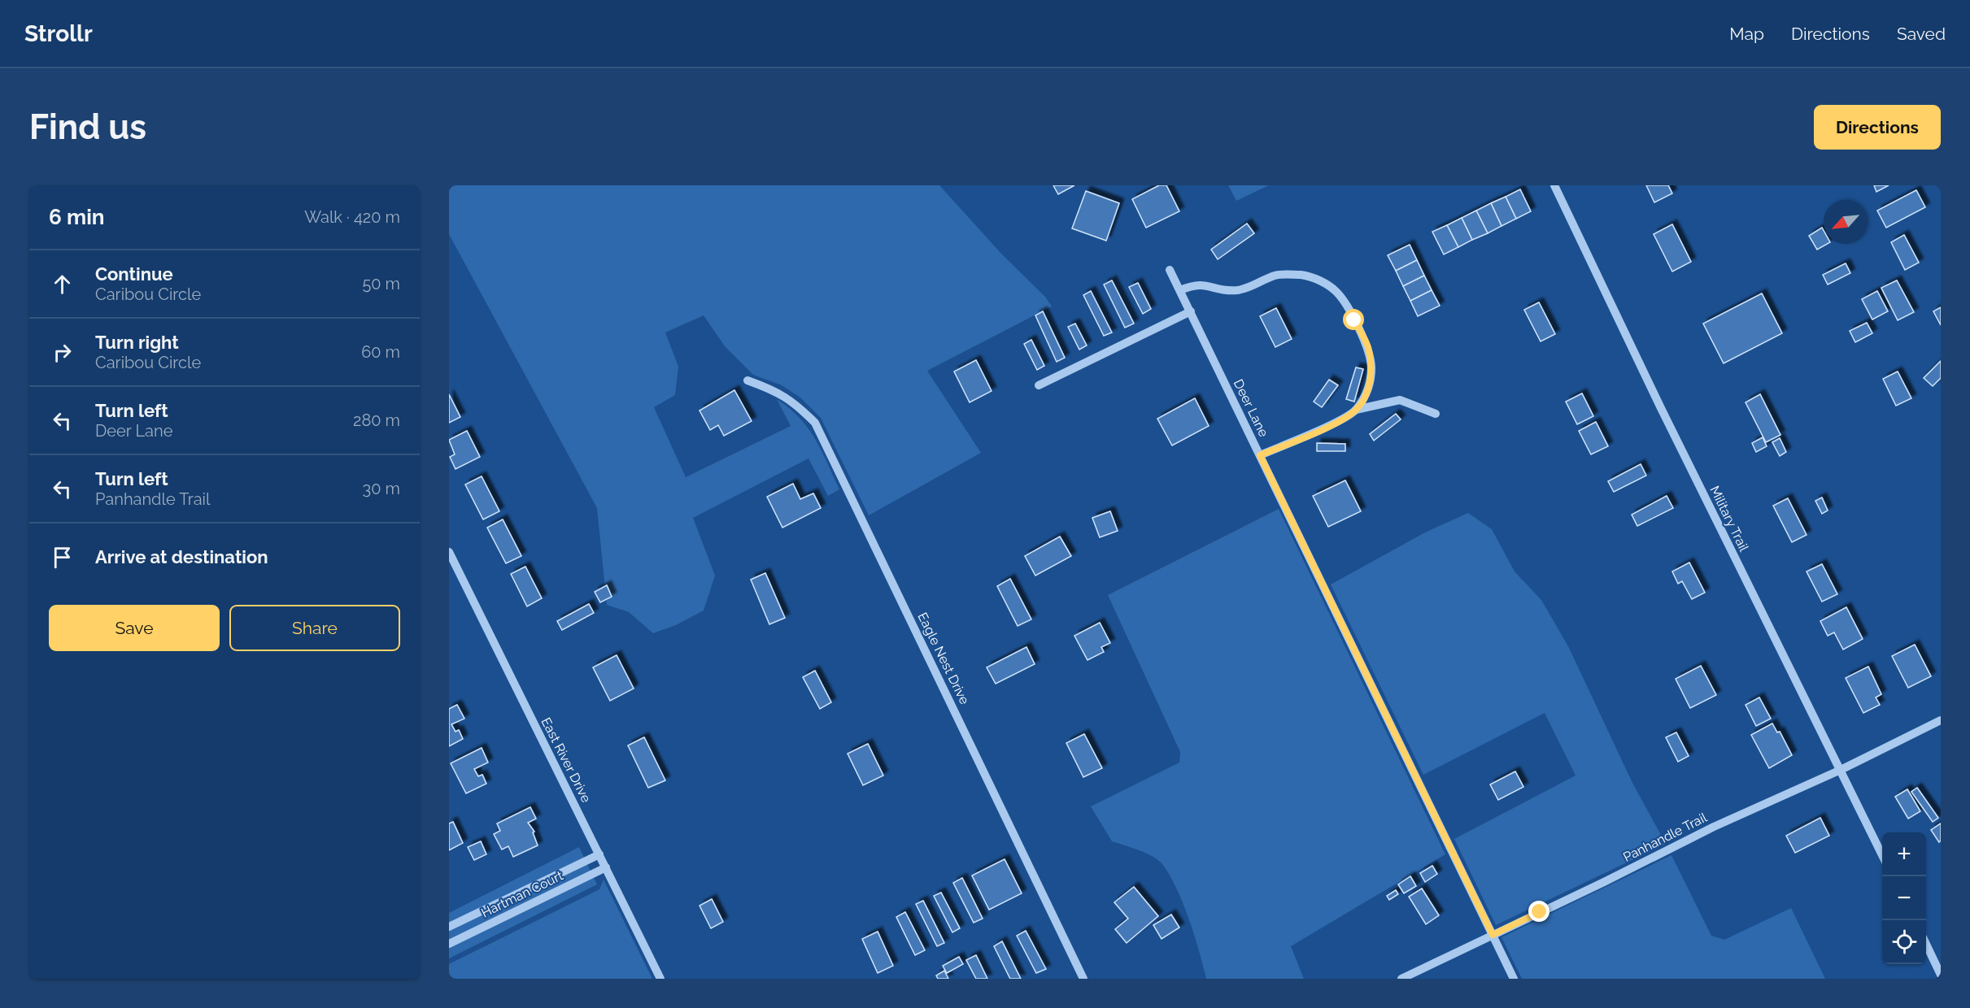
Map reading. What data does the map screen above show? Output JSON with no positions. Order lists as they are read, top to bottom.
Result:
{
  "streets": {
    "street": [
      "Deer Lane",
      "Military Trail",
      "Eagle Nest Drive",
      "East River Drive",
      "Panhandle Trail",
      "Hartman Court"
    ]
  },
  "crossings": [
    ["Deer Lane", "Panhandle Trail"],
    ["Military Trail", "Panhandle Trail"],
    ["East River Drive", "Hartman Court"]
  ],
  "north": "bottom left",
  "page": {
    "header": "Strollr",
    "nav": ["Map", "Directions", "Saved"],
    "buttons": [
      "Directions",
      ["Save", "Share"]
    ],
    "title": "Find us",
    "heading": ["6 min", "Walk · 420 m"],
    "list": [
      ["Continue", "Caribou Circle", "50 m"],
      ["Turn right", "Caribou Circle", "60 m"],
      ["Turn left", "Deer Lane", "280 m"],
      ["Turn left", "Panhandle Trail", "30 m"],
      "Arrive at destination"
    ],
    "map_buttons": ["+", "−"]
  }
}
